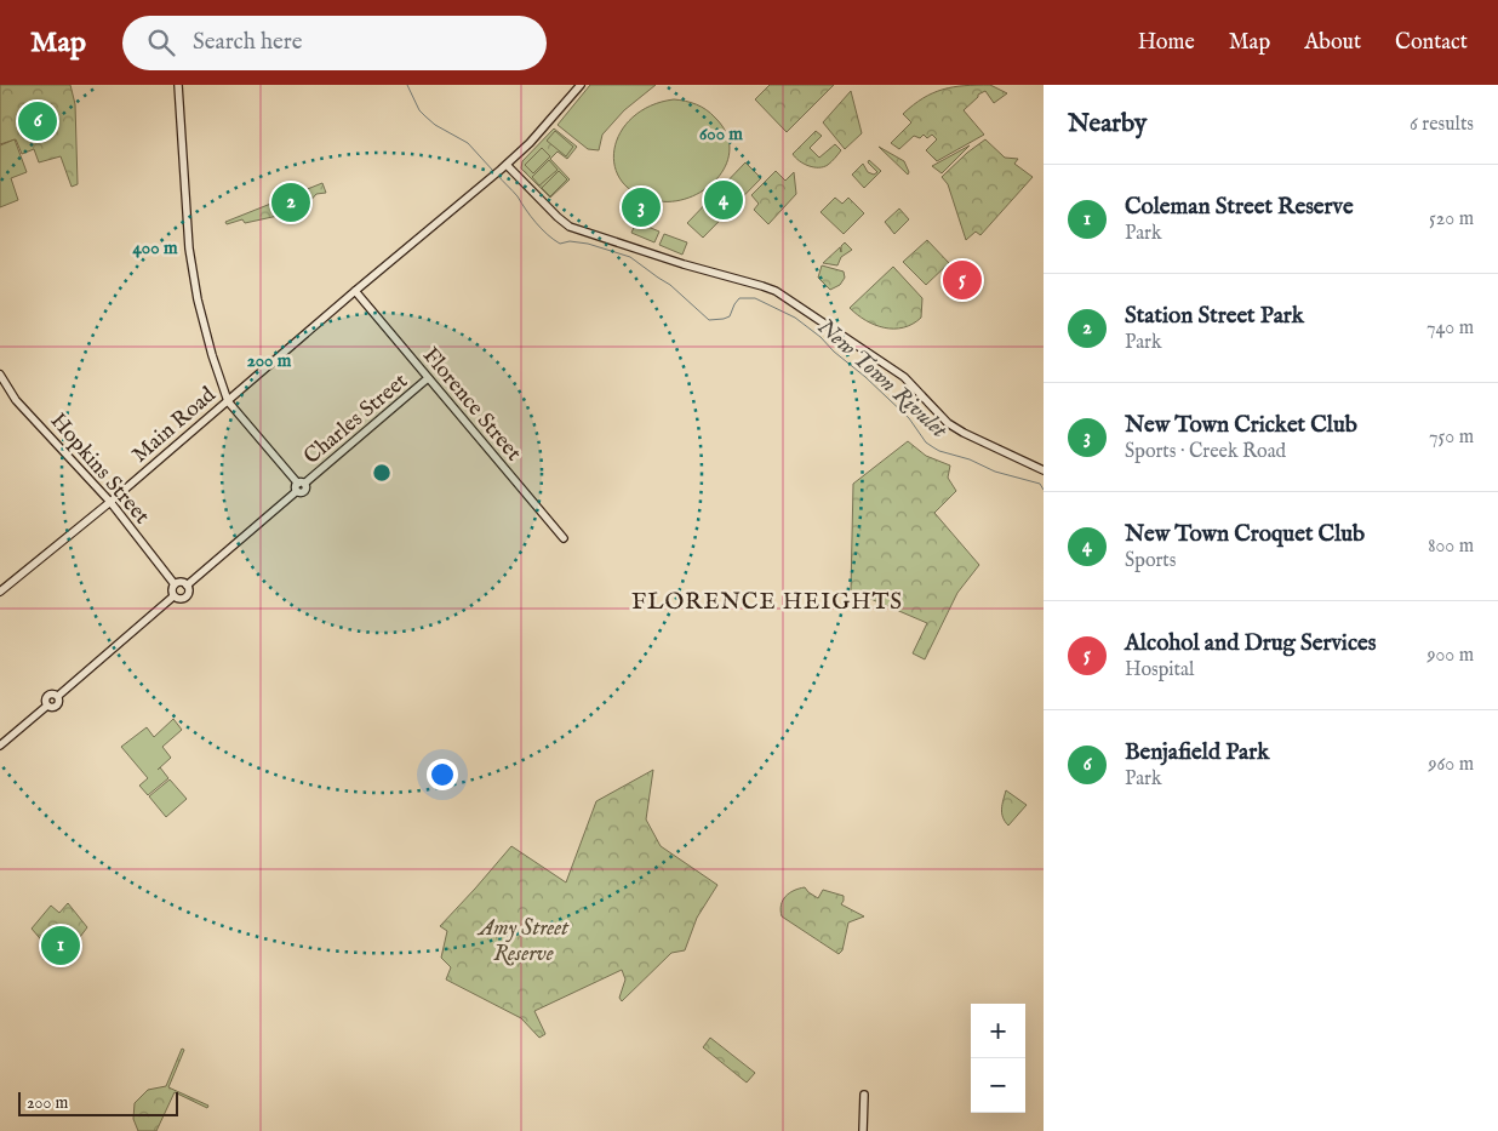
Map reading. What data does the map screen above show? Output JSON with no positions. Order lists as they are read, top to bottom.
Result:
{
  "streets": {
    "street": [
      "Florence Street",
      "Charles Street",
      "Main Road",
      "Hopkins Street"
    ]
  },
  "crossings": [
    ["Florence Street", "Charles Street"],
    ["Florence Street", "Main Road"],
    ["Charles Street", "Hopkins Street"],
    ["Main Road", "Hopkins Street"]
  ],
  "districts": ["FLORENCE HEIGHTS"],
  "water": ["New Town Rivulet"],
  "parks": ["Amy Street Reserve"],
  "scale_bar": "200 m",
  "page": {
    "header": "Map",
    "search": "Search here",
    "nav": [
      "Home",
      "Map",
      "About",
      "Contact"
    ],
    "heading": ["Nearby", "6 results"],
    "pins": [
      "6",
      "4",
      "2",
      "3",
      "5",
      "1"
    ],
    "list": [
      {
        "mark": "1",
        "name": "Coleman Street Reserve",
        "note": "Park",
        "value": "520 m"
      },
      {
        "mark": "2",
        "name": "Station Street Park",
        "note": "Park",
        "value": "740 m"
      },
      {
        "mark": "3",
        "name": "New Town Cricket Club",
        "note": "Sports · Creek Road",
        "value": "750 m"
      },
      {
        "mark": "4",
        "name": "New Town Croquet Club",
        "note": "Sports",
        "value": "800 m"
      },
      {
        "mark": "5",
        "name": "Alcohol and Drug Services",
        "note": "Hospital",
        "value": "900 m"
      },
      {
        "mark": "6",
        "name": "Benjafield Park",
        "note": "Park",
        "value": "960 m"
      }
    ],
    "map_buttons": ["+", "−"],
    "scale": "200 m"
  },
  "rings": ["600 m", "400 m", "200 m"]
}
